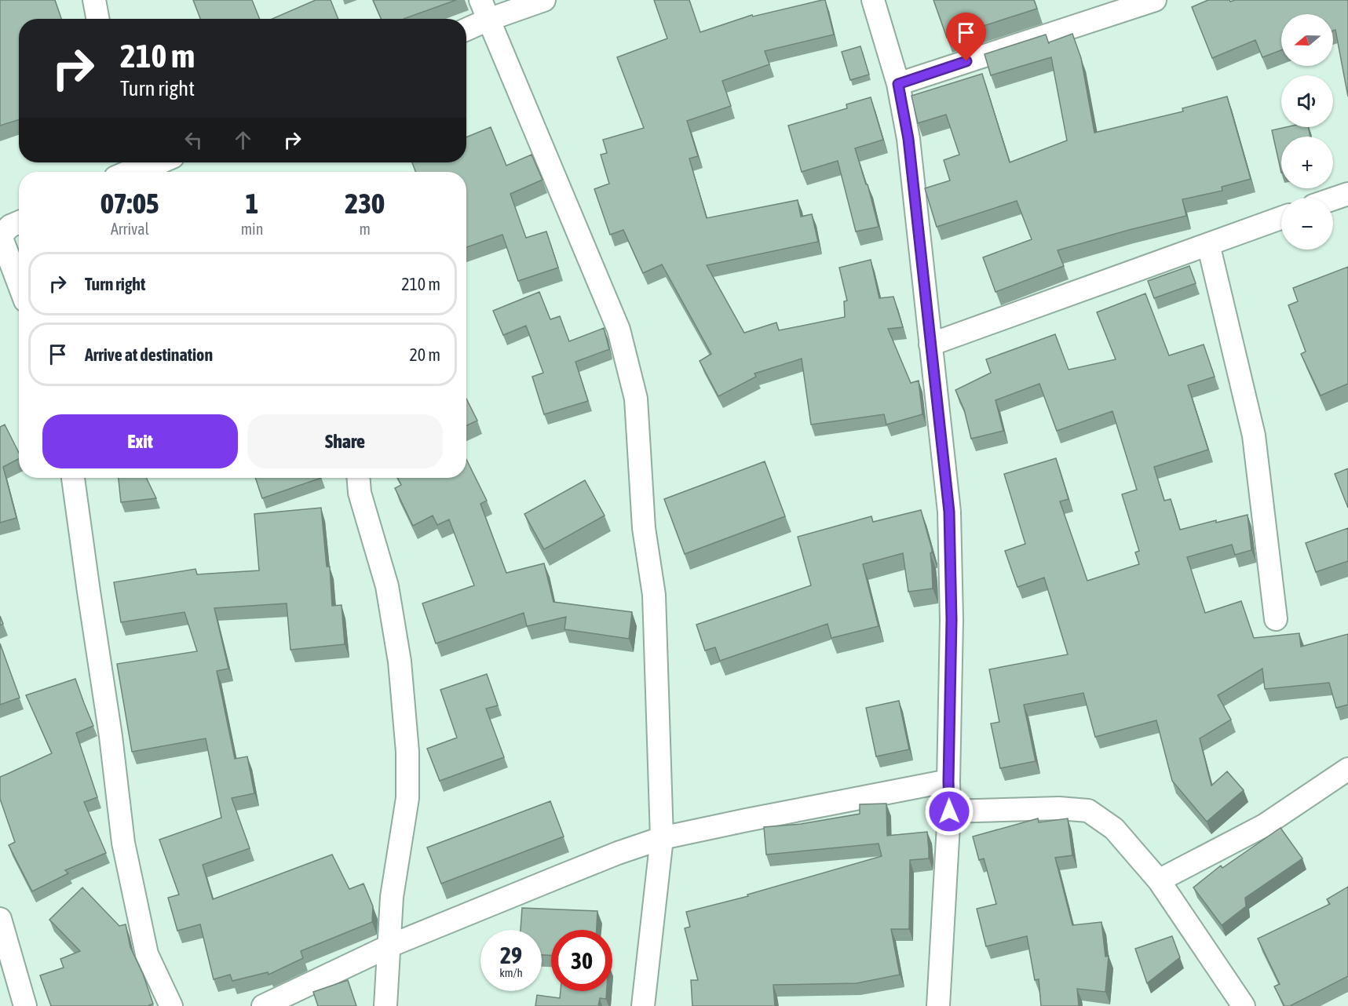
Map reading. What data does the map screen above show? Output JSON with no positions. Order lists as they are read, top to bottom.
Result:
{
  "north": "left",
  "page": {
    "map_buttons": ["+", "−"],
    "turn": ["210 m", "Turn right"],
    "eta": [
      "07:05",
      "Arrival",
      "1",
      "min",
      "230",
      "m"
    ],
    "list": [
      {
        "name": "Turn right",
        "value": "210 m"
      },
      {
        "name": "Arrive at destination",
        "value": "20 m"
      }
    ],
    "buttons": ["Exit", "Share"],
    "speed": "29 km/h",
    "limit": "30"
  }
}
